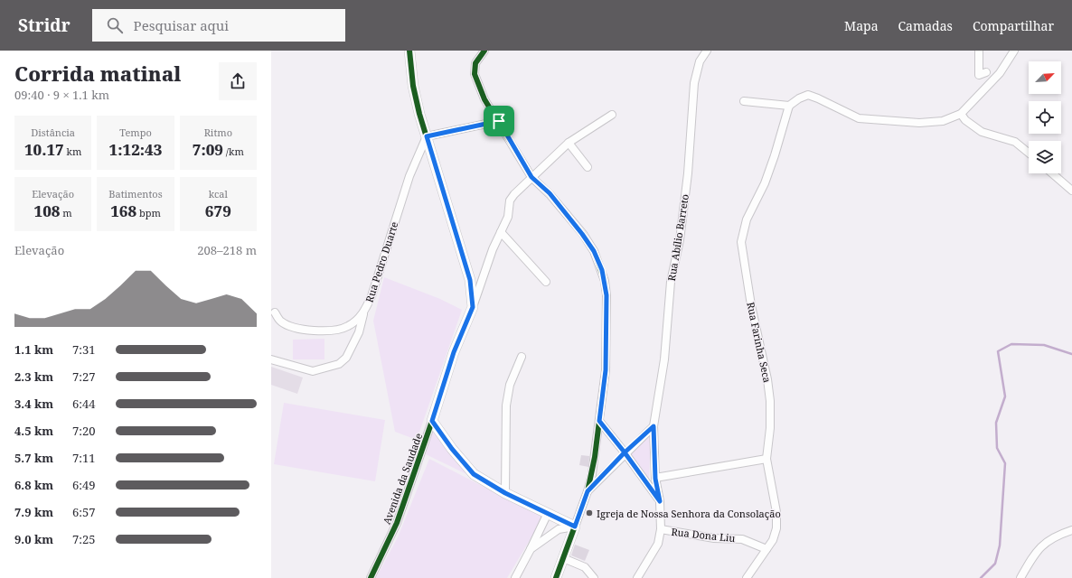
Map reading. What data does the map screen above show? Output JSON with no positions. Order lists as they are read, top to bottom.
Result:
{
  "streets": {
    "street": [
      "Rua Abílio Barreto",
      "Rua Pedro Duarte",
      "Rua Farinha Seca",
      "Avenida da Saudade",
      "Rua Dona Liu"
    ]
  },
  "crossings": [
    ["Rua Abílio Barreto", "Rua Dona Liu"],
    ["Rua Pedro Duarte", "Avenida da Saudade"],
    ["Rua Farinha Seca", "Rua Dona Liu"]
  ],
  "places": ["Igreja de Nossa Senhora da Consolação"],
  "north": "top right",
  "page": {
    "header": "Stridr",
    "search": "Pesquisar aqui",
    "nav": ["Mapa", "Camadas", "Compartilhar"],
    "heading": ["Corrida matinal", "09:40 · 9 × 1.1 km"],
    "stats": [
      ["Distância", "10.17 km"],
      ["Tempo", "1:12:43"],
      ["Ritmo", "7:09 /km"],
      ["Elevação", "108 m"],
      ["Batimentos", "168 bpm"],
      ["kcal", "679"]
    ],
    "chart": ["Elevação", "208–218 m"],
    "list": [
      {
        "name": "1.1 km",
        "note": "7:31"
      },
      {
        "name": "2.3 km",
        "note": "7:27"
      },
      {
        "name": "3.4 km",
        "note": "6:44"
      },
      {
        "name": "4.5 km",
        "note": "7:20"
      },
      {
        "name": "5.7 km",
        "note": "7:11"
      },
      {
        "name": "6.8 km",
        "note": "6:49"
      },
      {
        "name": "7.9 km",
        "note": "6:57"
      },
      {
        "name": "9.0 km",
        "note": "7:25"
      }
    ]
  }
}
